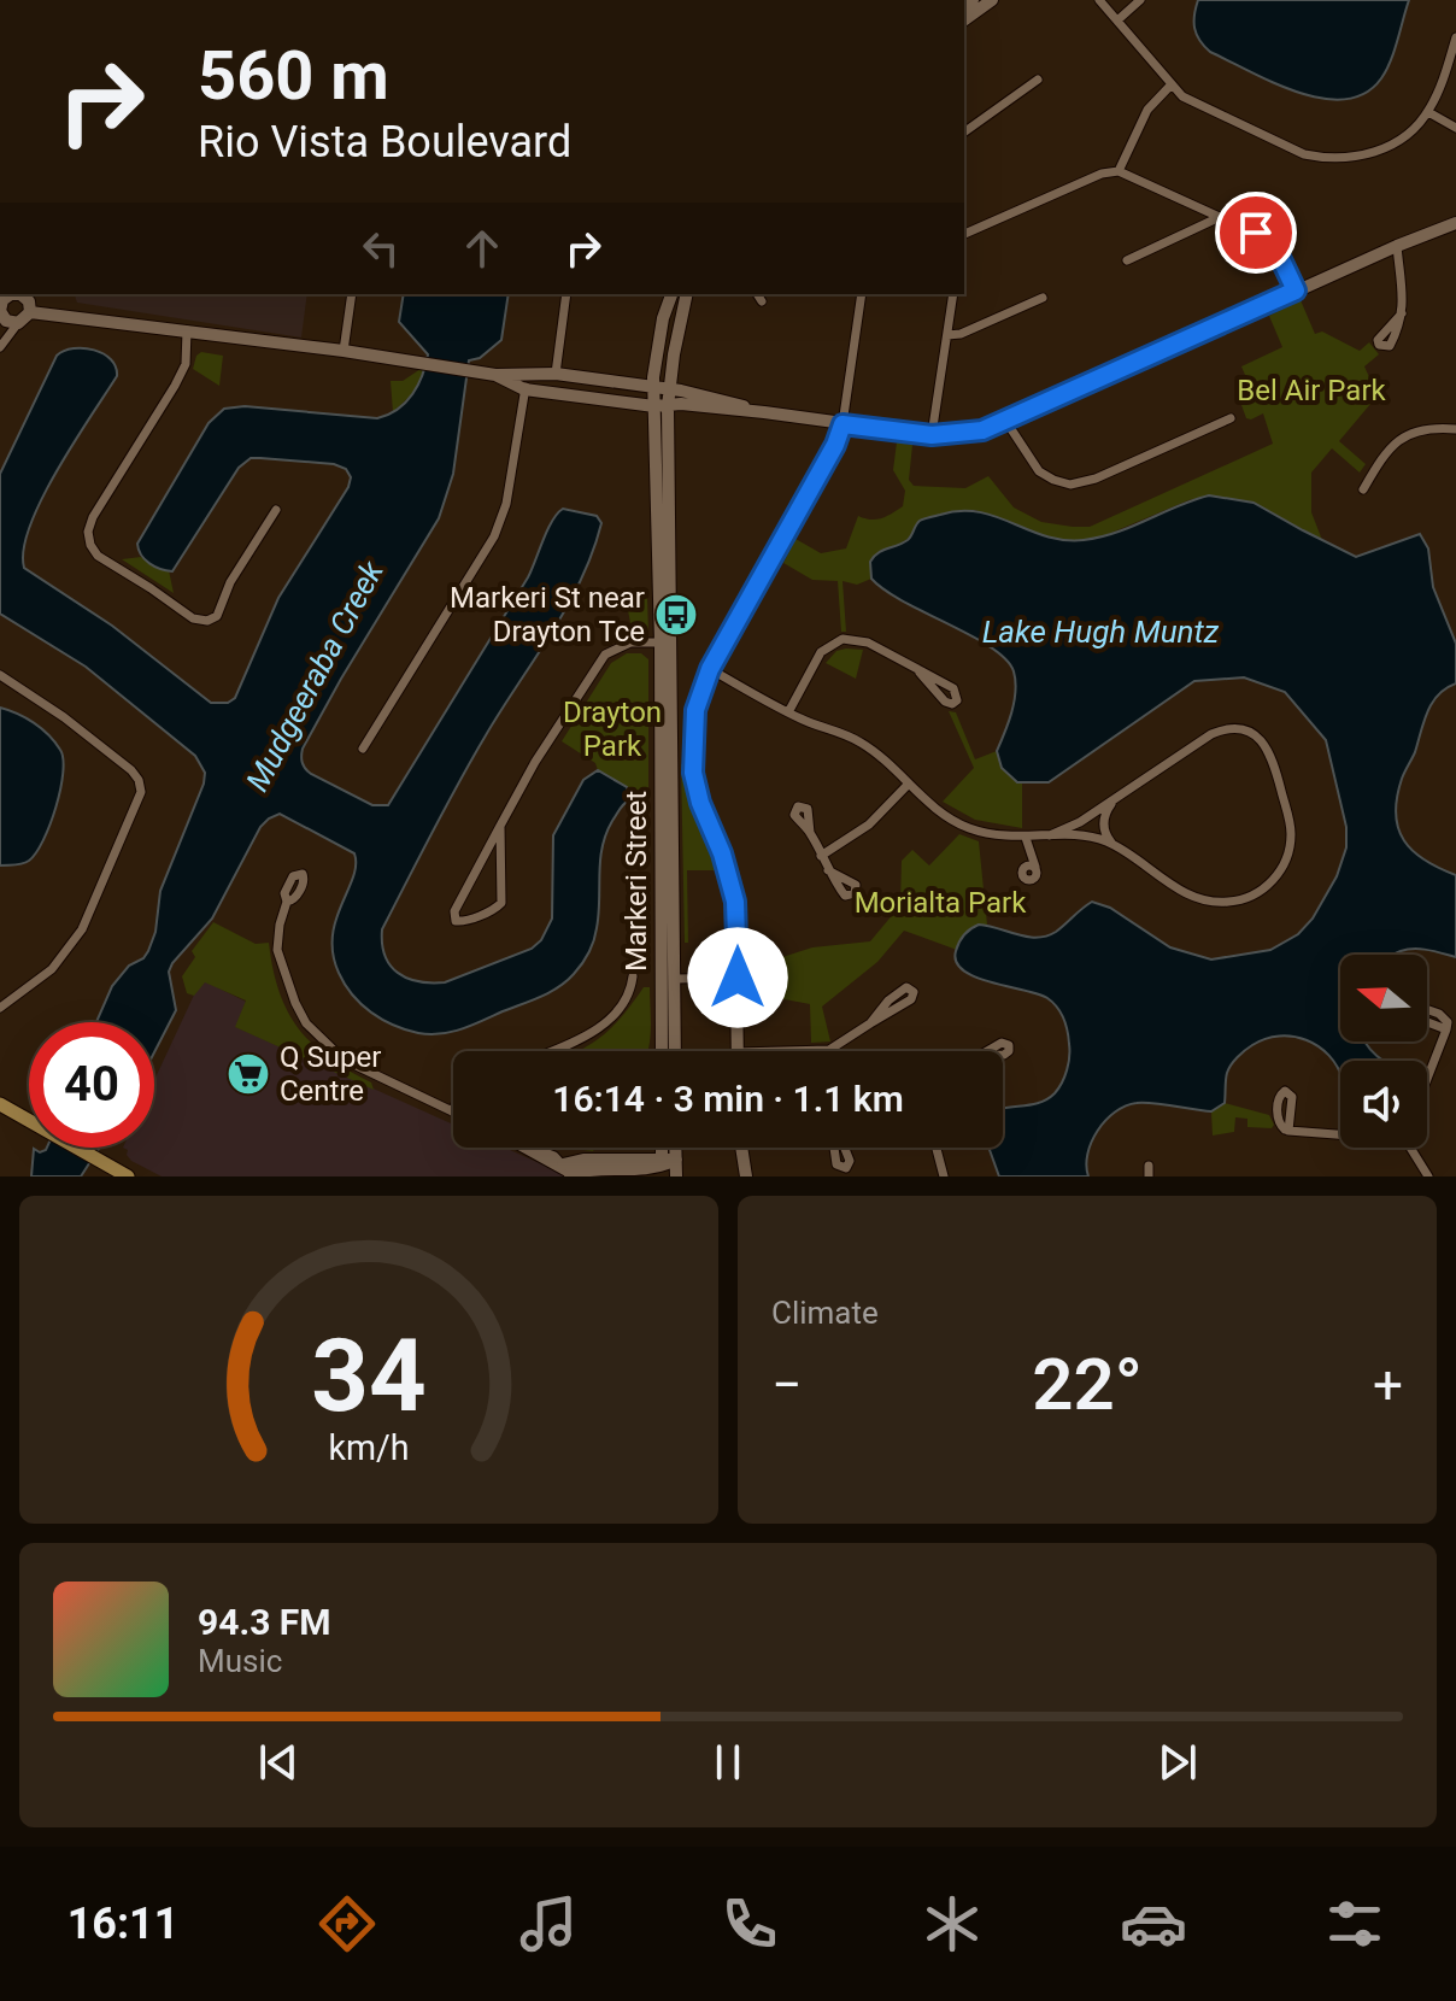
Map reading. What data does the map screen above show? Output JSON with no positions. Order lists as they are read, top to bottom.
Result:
{
  "streets": {
    "street": ["Markeri Street"]
  },
  "water": ["Lake Hugh Muntz", "Mudgeeraba Creek"],
  "parks": ["Bel Air Park", "Drayton Park", "Morialta Park"],
  "places": {
    "bus stop": ["Markeri St near Drayton Tce"],
    "supermarket": ["Q Super Centre"]
  },
  "north": "left",
  "page": {
    "turn": ["560 m", "Rio Vista Boulevard"],
    "limit": "40",
    "trip": "16:14 · 3 min · 1.1 km",
    "tile": "Climate",
    "heat": ["−", "22°", "+"],
    "song": ["94.3 FM", "Music"],
    "tabs": "16:11",
    "gauge": ["34", "km/h"]
  }
}
